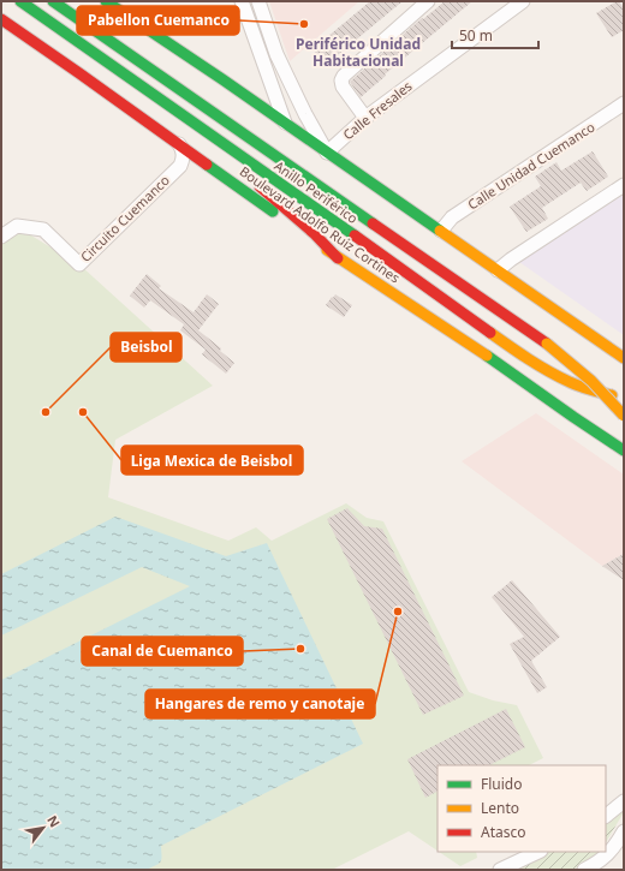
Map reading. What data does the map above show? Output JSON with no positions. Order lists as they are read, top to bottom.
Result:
{
  "streets": {
    "main road": ["Anillo Periférico", "Boulevard Adolfo Ruiz Cortines"],
    "street": ["Calle Fresales", "Calle Unidad Cuemanco", "Circuito Cuemanco"]
  },
  "crossings": [
    ["Circuito Cuemanco", "Boulevard Adolfo Ruiz Cortines"]
  ],
  "districts": ["Periférico Unidad Habitacional"],
  "places": [
    "Pabellon Cuemanco",
    "Beisbol",
    "Liga Mexica de Beisbol",
    "Hangares de remo y canotaje",
    "Canal de Cuemanco"
  ],
  "legend": ["Fluido", "Lento", "Atasco"],
  "scale_bar": "50 m",
  "north": "top right"
}
